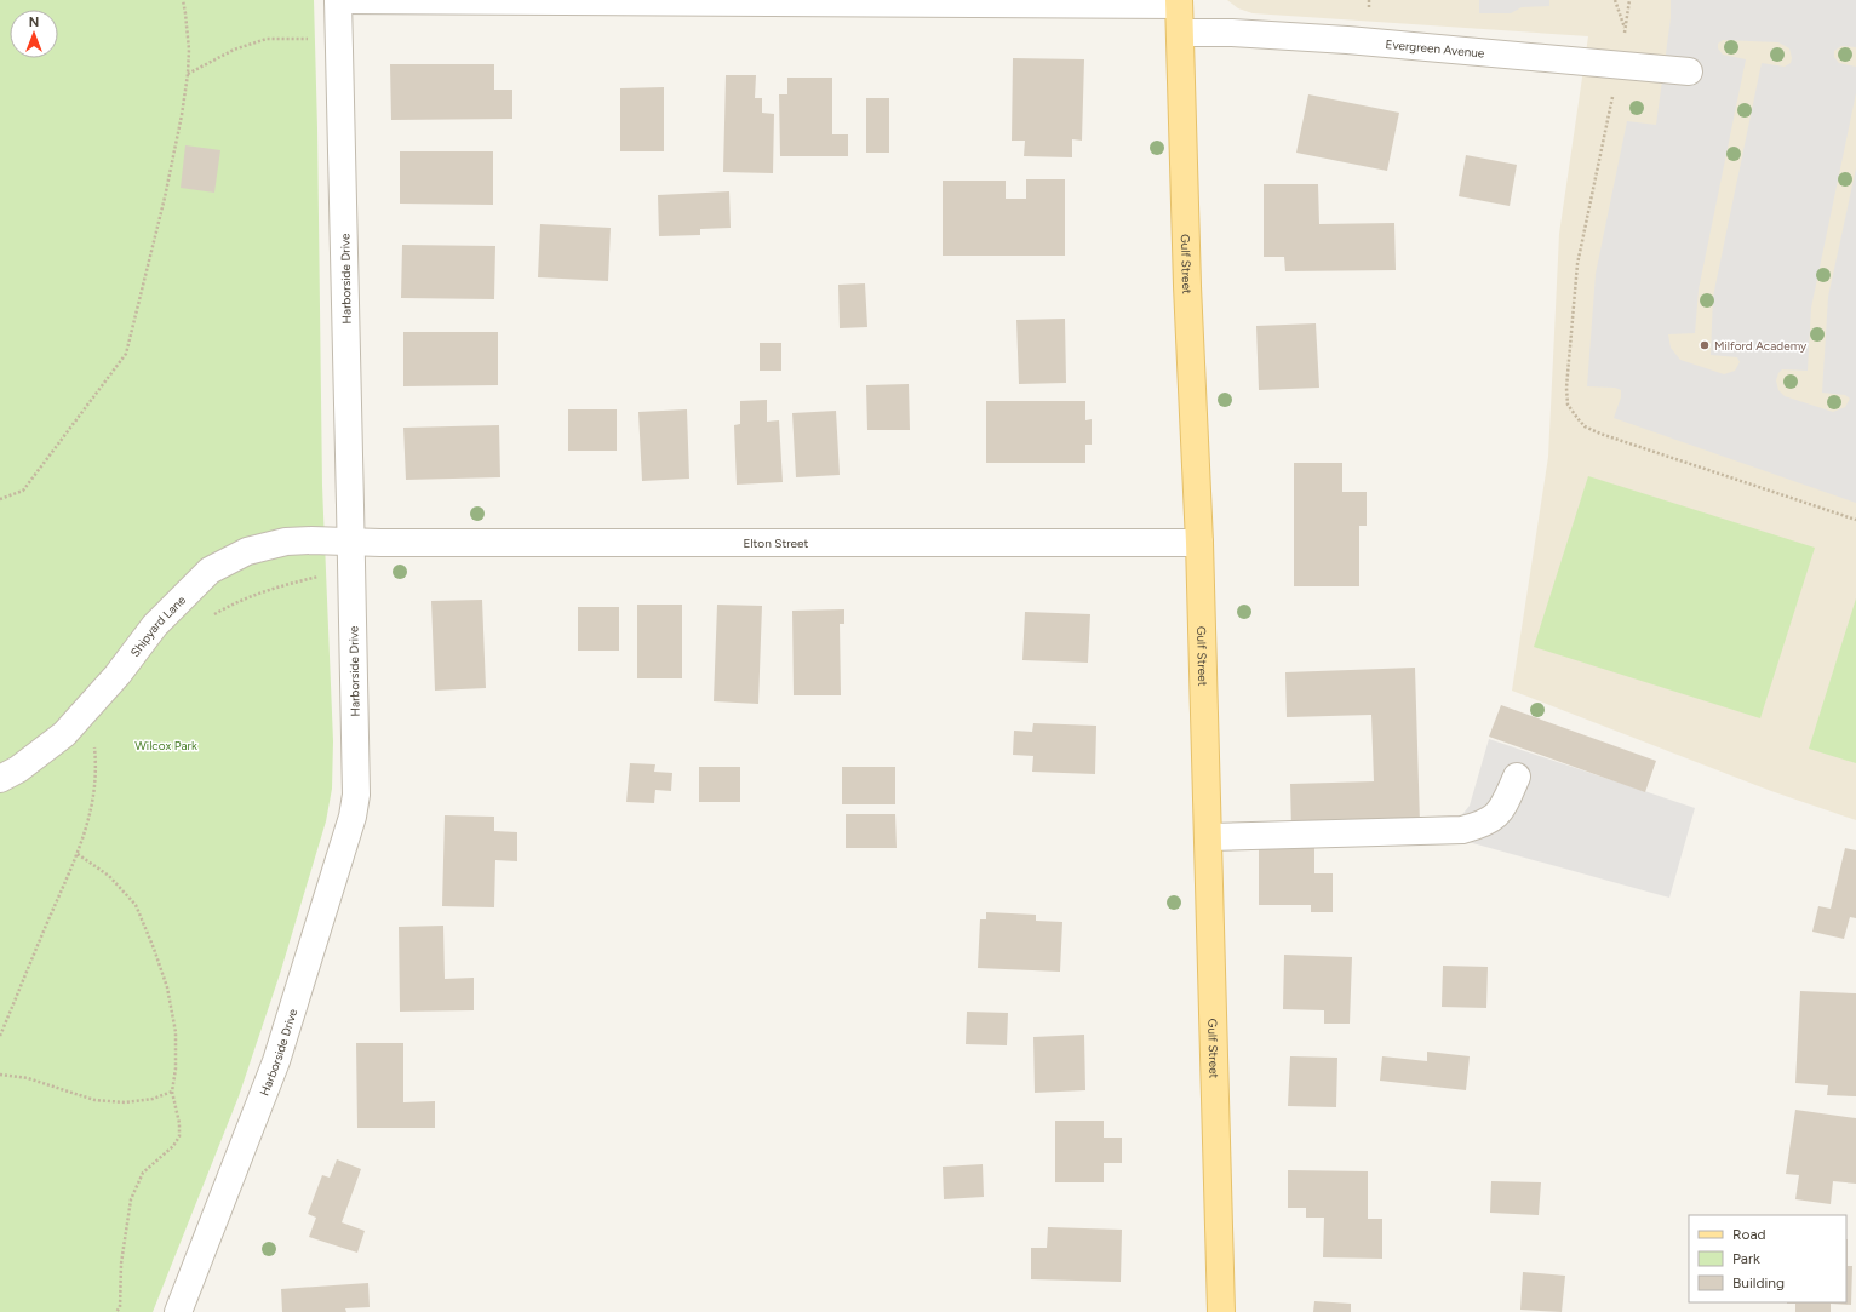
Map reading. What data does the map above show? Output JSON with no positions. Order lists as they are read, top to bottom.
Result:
{
  "streets": {
    "main road": ["Gulf Street"],
    "street": [
      "Evergreen Avenue",
      "Harborside Drive",
      "Elton Street",
      "Shipyard Lane"
    ]
  },
  "crossings": [
    ["Evergreen Avenue", "Gulf Street"],
    ["Gulf Street", "Elton Street"],
    ["Harborside Drive", "Elton Street"],
    ["Harborside Drive", "Shipyard Lane"],
    ["Elton Street", "Shipyard Lane"]
  ],
  "parks": ["Wilcox Park"],
  "places": ["Milford Academy"],
  "legend": ["Road", "Park", "Building"],
  "north": "top"
}
